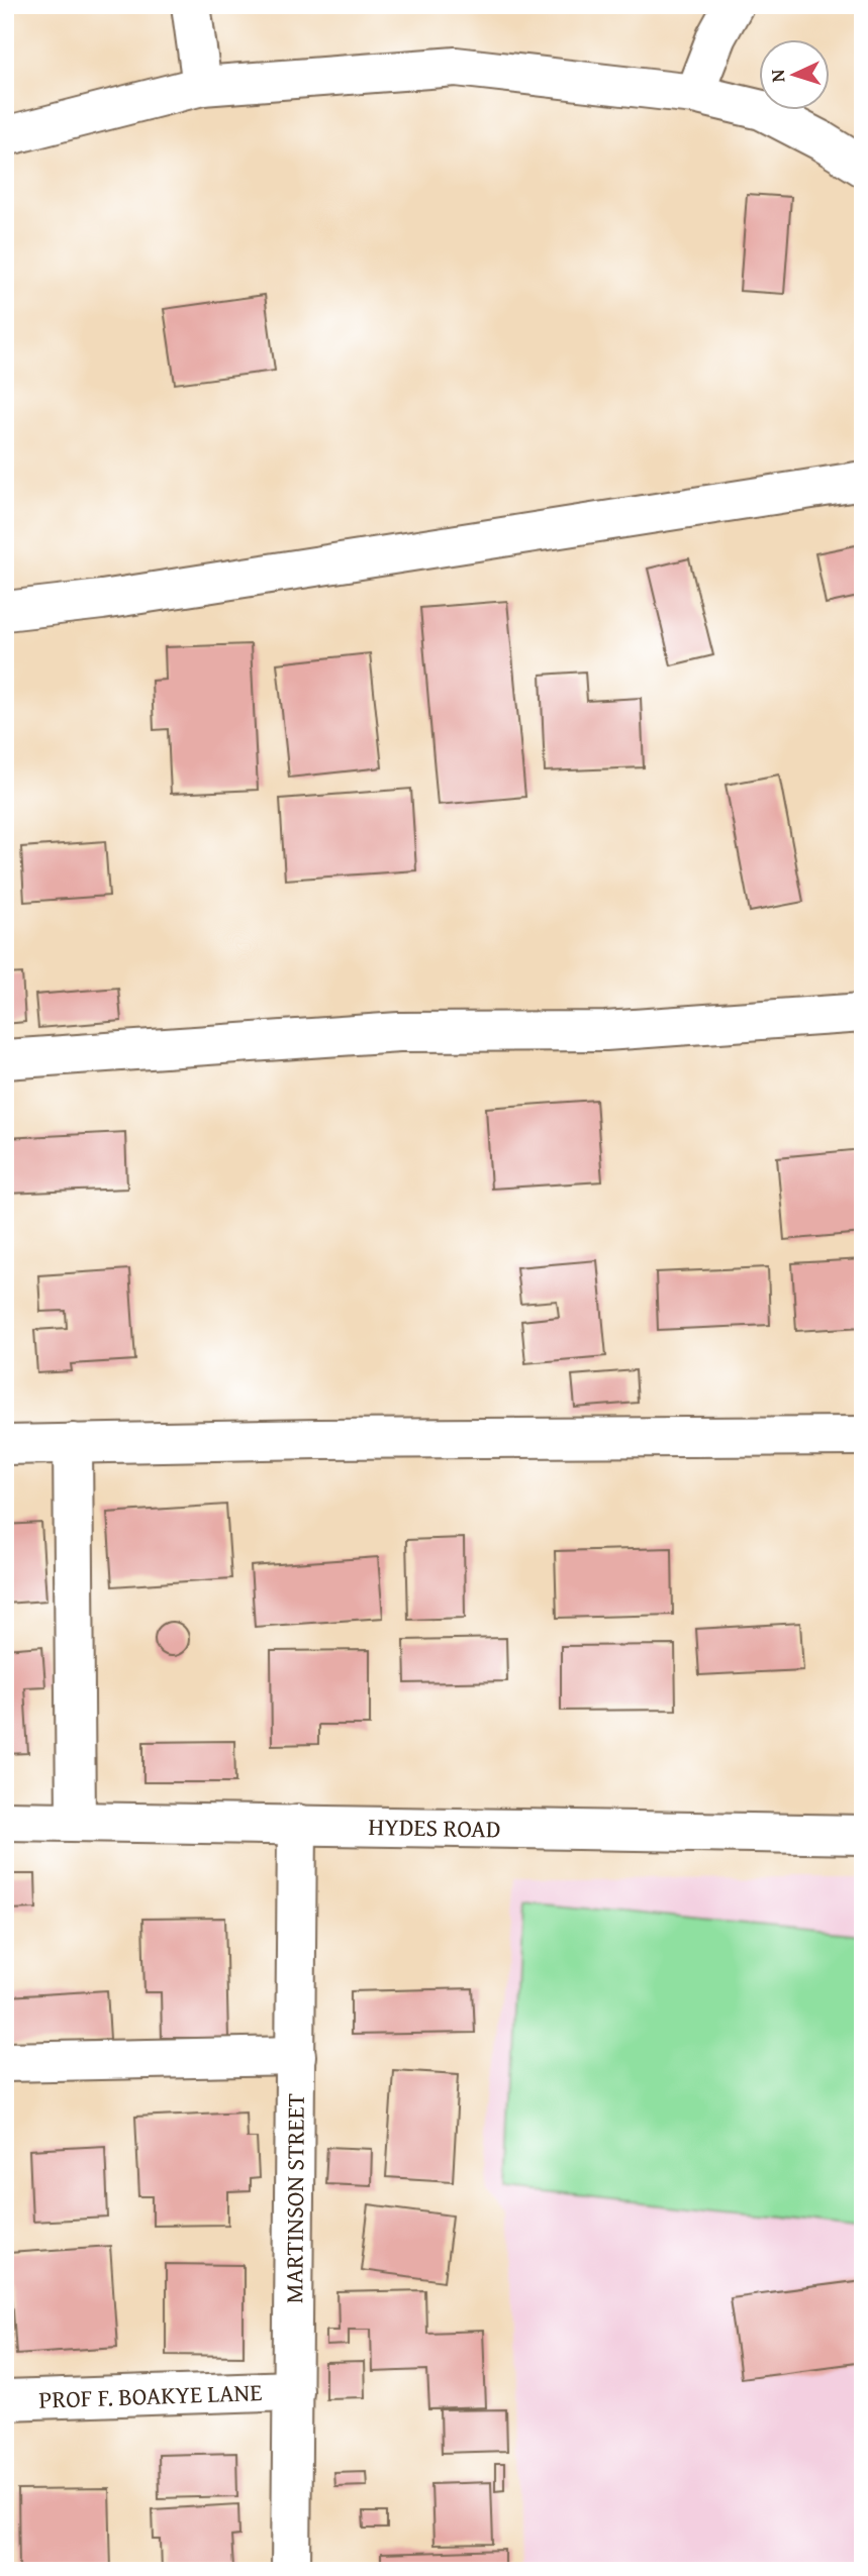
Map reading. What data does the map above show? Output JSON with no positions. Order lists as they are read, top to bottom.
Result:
{
  "streets": {
    "street": ["HYDES ROAD", "MARTINSON STREET", "PROF F. BOAKYE LANE"]
  },
  "crossings": [
    ["HYDES ROAD", "MARTINSON STREET"],
    ["MARTINSON STREET", "PROF F. BOAKYE LANE"]
  ],
  "north": "left"
}
